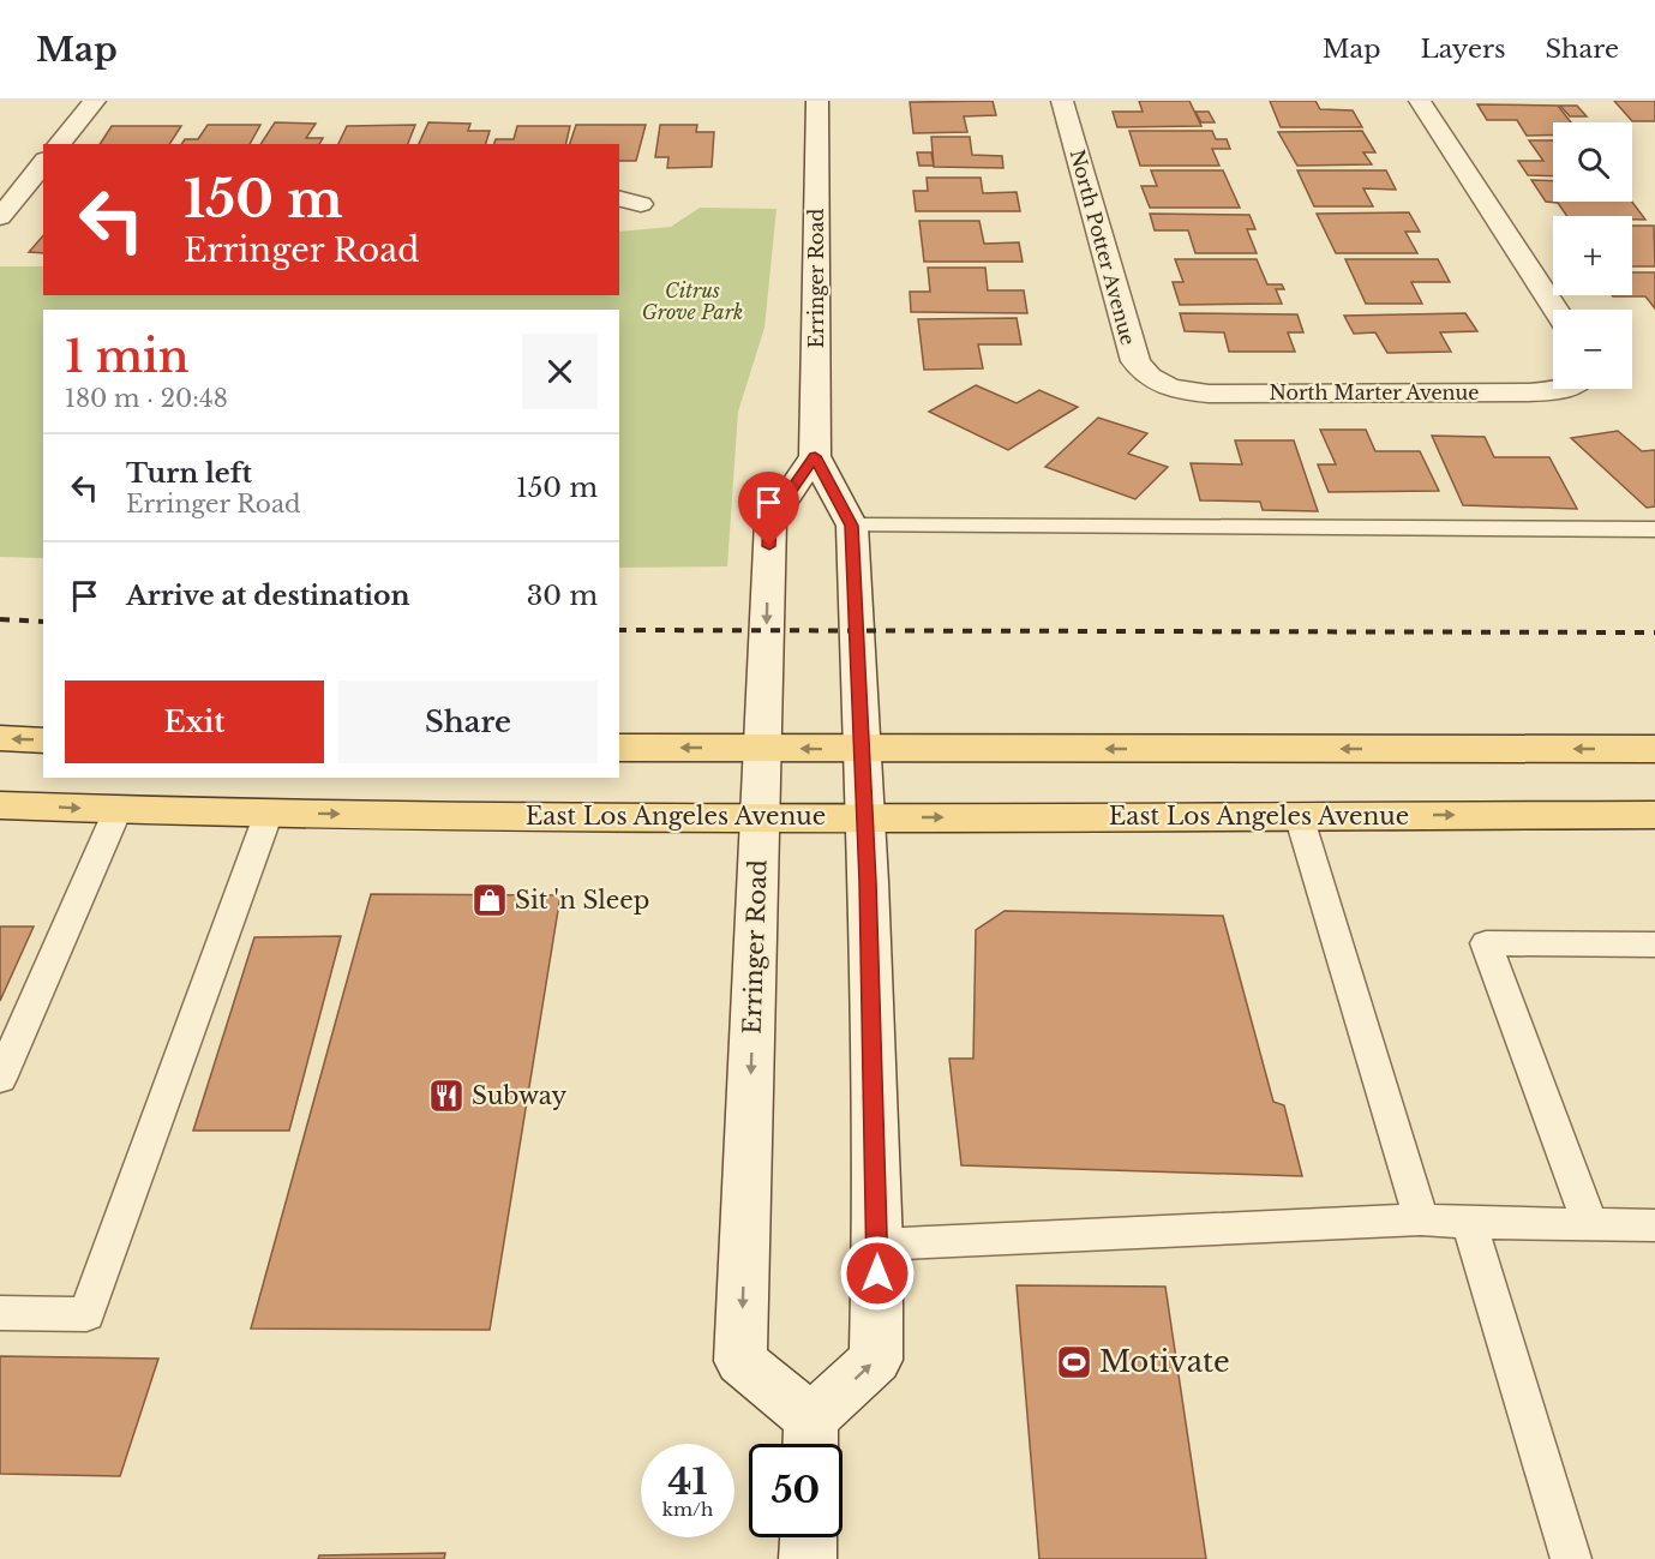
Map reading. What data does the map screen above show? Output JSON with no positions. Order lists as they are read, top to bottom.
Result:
{
  "streets": {
    "main road": [
      "North Potter Avenue",
      "Erringer Road",
      "North Marter Avenue",
      "East Los Angeles Avenue"
    ]
  },
  "crossings": [
    ["North Potter Avenue", "North Marter Avenue"],
    ["Erringer Road", "East Los Angeles Avenue"]
  ],
  "parks": ["Citrus Grove Park"],
  "places": {
    "shop": ["Sit 'n Sleep"],
    "restaurant": ["Subway"],
    "sports": ["Motivate"]
  },
  "page": {
    "header": "Map",
    "nav": ["Map", "Layers", "Share"],
    "map_buttons": ["+", "−"],
    "turn": ["150 m", "Erringer Road"],
    "heading": ["1 min", "180 m · 20:48"],
    "list": [
      {
        "name": "Turn left",
        "note": "Erringer Road",
        "value": "150 m"
      },
      {
        "name": "Arrive at destination",
        "value": "30 m"
      }
    ],
    "buttons": ["Exit", "Share"],
    "speed": "41 km/h",
    "limit": "50"
  }
}
